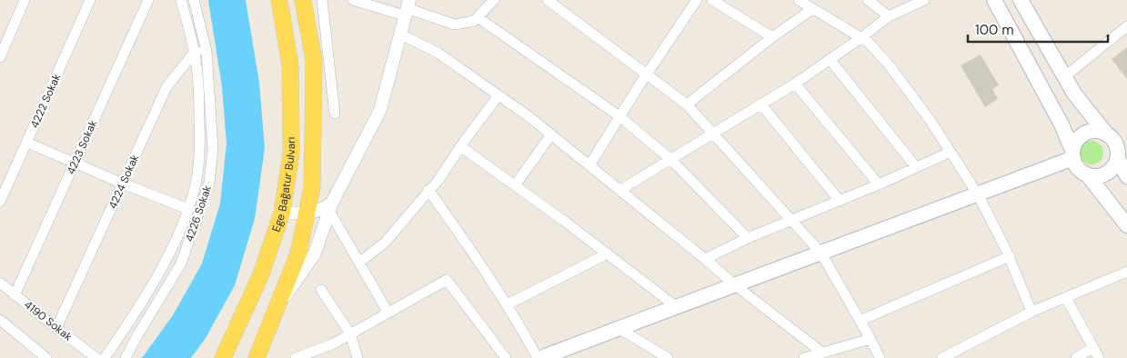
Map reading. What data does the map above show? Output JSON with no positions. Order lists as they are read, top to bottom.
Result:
{
  "streets": {
    "main road": ["Ege Bağatur Bulvarı"],
    "street": [
      "4222 Sokak",
      "4223 Sokak",
      "4224 Sokak",
      "4226 Sokak",
      "4190 Sokak"
    ]
  },
  "crossings": [
    ["4223 Sokak", "4190 Sokak"],
    ["4224 Sokak", "4190 Sokak"]
  ],
  "scale_bar": "100 m"
}
